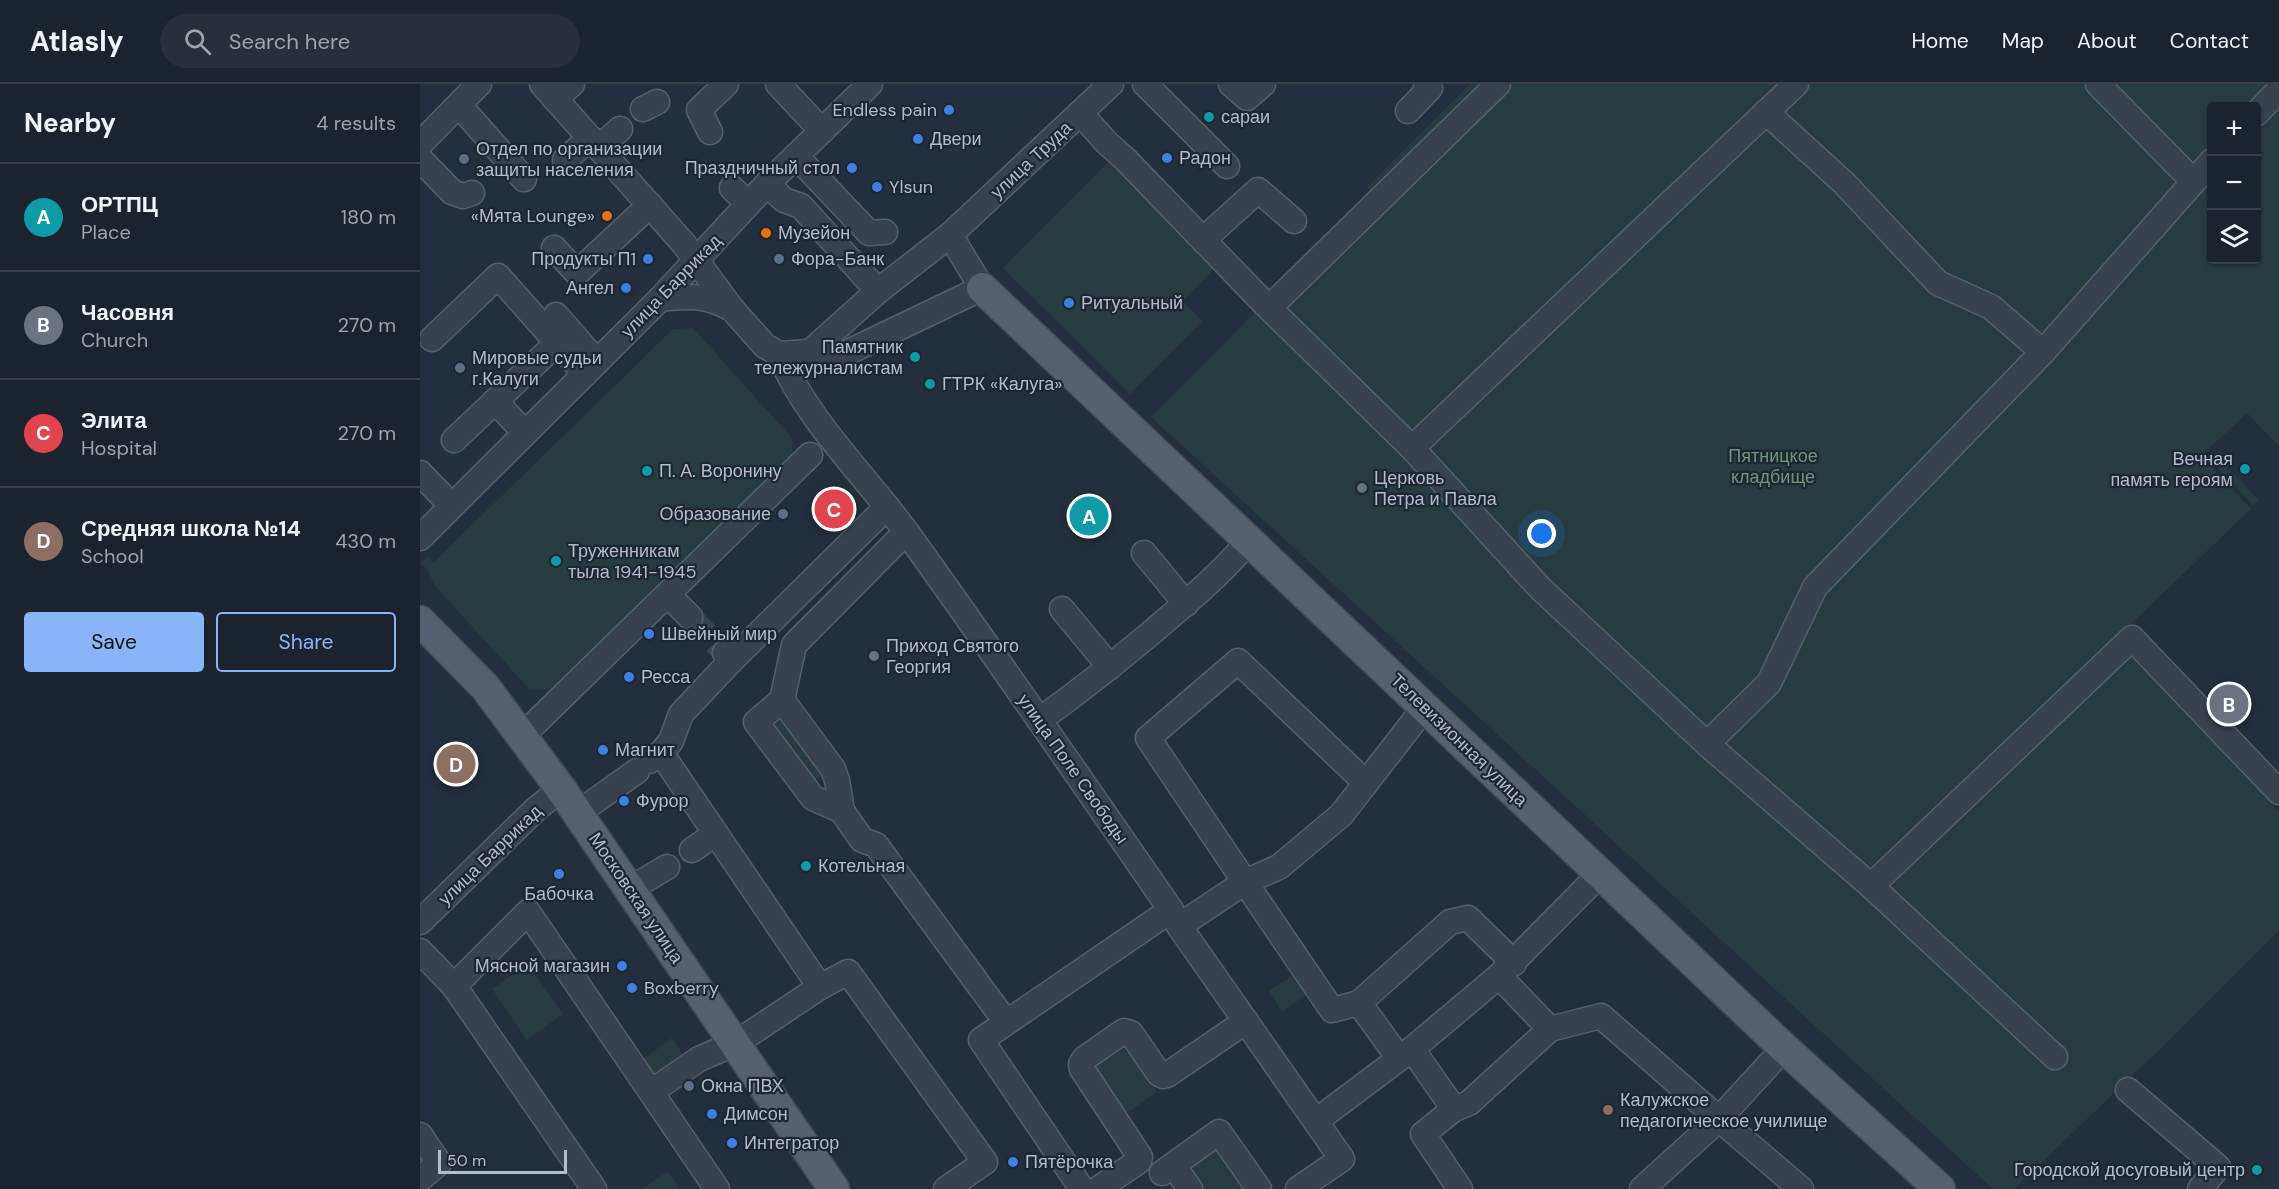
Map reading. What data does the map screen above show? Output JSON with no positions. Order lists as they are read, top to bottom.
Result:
{
  "streets": {
    "main road": ["Телевизионная улица", "Московская улица"],
    "street": ["улица Труда", "улица Баррикад", "улица Поле Свободы"]
  },
  "crossings": [
    ["улица Труда", "улица Поле Свободы"],
    ["улица Баррикад", "Московская улица"]
  ],
  "parks": ["Пятницкое кладбище"],
  "places": [
    "Endless pain",
    "сараи",
    "Двери",
    "Радон",
    "Отдел по организации защиты населения",
    "Праздничный стол",
    "Ylsun",
    "«Мята Lounge»",
    "Музейон",
    "Продукты П1",
    "Фора-Банк",
    "Ангел",
    "Ритуальный",
    "Памятник тележурналистам",
    "Мировые судьи г.Калуги",
    "ГТРК «Калуга»",
    "Вечная память героям",
    "П. А. Воронину",
    "Церковь Петра и Павла",
    "Образование",
    "Труженникам тыла 1941-1945",
    "Швейный мир",
    "Приход Святого Георгия",
    "Ресса",
    "Магнит",
    "Фурор",
    "Котельная",
    "Бабочка",
    "Мясной магазин",
    "Boxberry",
    "Окна ПВХ",
    "Калужское педагогическое училище",
    "Димсон",
    "Интегратор",
    "Пятёрочка",
    "Городской досуговый центр"
  ],
  "scale_bar": "50 m",
  "page": {
    "header": "Atlasly",
    "search": "Search here",
    "nav": [
      "Home",
      "Map",
      "About",
      "Contact"
    ],
    "heading": ["Nearby", "4 results"],
    "map_buttons": ["+", "−"],
    "list": [
      {
        "mark": "A",
        "name": "ОРТПЦ",
        "note": "Place",
        "value": "180 m"
      },
      {
        "mark": "B",
        "name": "Часовня",
        "note": "Church",
        "value": "270 m"
      },
      {
        "mark": "C",
        "name": "Элита",
        "note": "Hospital",
        "value": "270 m"
      },
      {
        "mark": "D",
        "name": "Средняя школа №14",
        "note": "School",
        "value": "430 m"
      }
    ],
    "pins": [
      "C",
      "A",
      "B",
      "D"
    ],
    "buttons": ["Save", "Share"],
    "scale": "50 m"
  }
}
